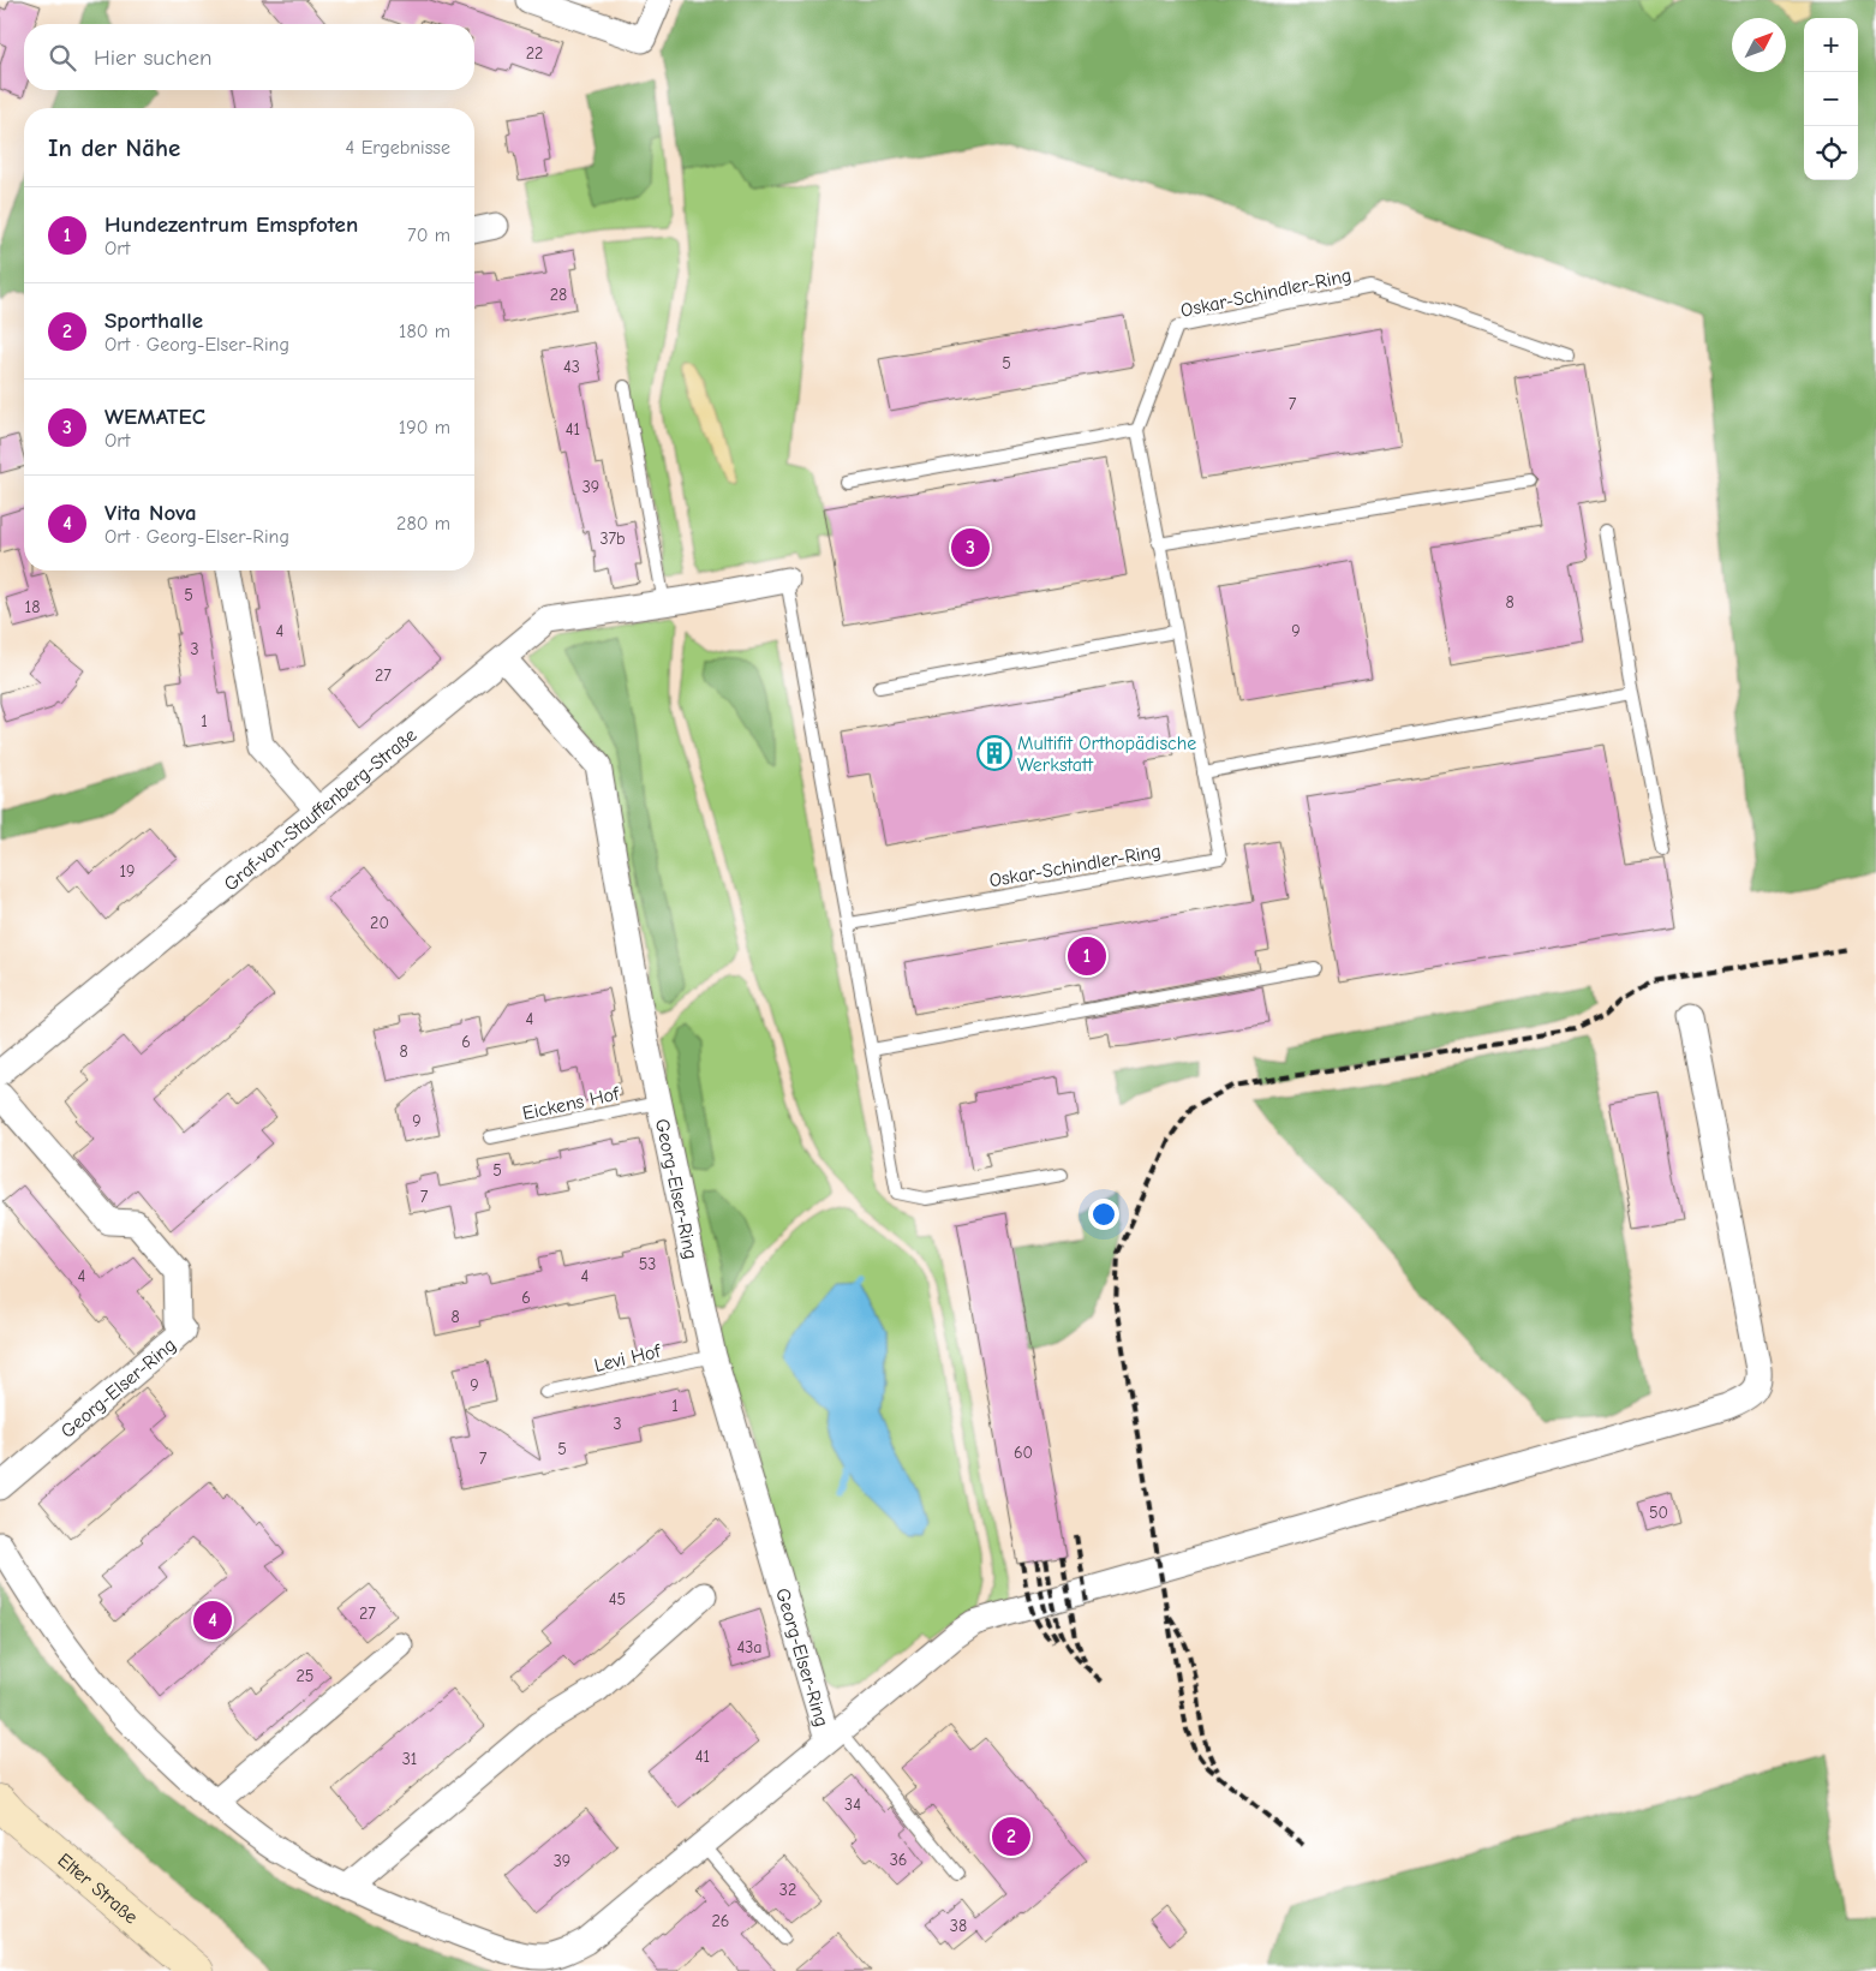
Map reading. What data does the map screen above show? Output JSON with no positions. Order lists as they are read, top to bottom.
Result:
{
  "streets": {
    "main road": ["Elter Straße"],
    "street": ["Graf-von-Stauffenberg-Straße", "Georg-Elser-Ring"],
    "lane": ["Oskar-Schindler-Ring", "Eickens Hof", "Levi Hof"]
  },
  "crossings": [
    ["Graf-von-Stauffenberg-Straße", "Georg-Elser-Ring"],
    ["Eickens Hof", "Georg-Elser-Ring"],
    ["Georg-Elser-Ring", "Levi Hof"]
  ],
  "places": {
    "building": ["Multifit Orthopädische Werkstatt"]
  },
  "house_numbers": [
    "22",
    "28",
    "5",
    "43",
    "7",
    "41",
    "39",
    "37b",
    "5",
    "8",
    "18",
    "4",
    "9",
    "3",
    "27",
    "1",
    "19",
    "20",
    "4",
    "6",
    "8",
    "9",
    "5",
    "7",
    "53",
    "4",
    "4",
    "6",
    "8",
    "9",
    "1",
    "3",
    "5",
    "60",
    "7",
    "50",
    "45",
    "27",
    "43a",
    "25",
    "41",
    "31",
    "34",
    "36",
    "39",
    "32",
    "26",
    "38"
  ],
  "north": "top right",
  "page": {
    "map_buttons": ["+", "−"],
    "search": "Hier suchen",
    "heading": ["In der Nähe", "4 Ergebnisse"],
    "list": [
      {
        "mark": "1",
        "name": "Hundezentrum Emspfoten",
        "note": "Ort",
        "value": "70 m"
      },
      {
        "mark": "2",
        "name": "Sporthalle",
        "note": "Ort · Georg-Elser-Ring",
        "value": "180 m"
      },
      {
        "mark": "3",
        "name": "WEMATEC",
        "note": "Ort",
        "value": "190 m"
      },
      {
        "mark": "4",
        "name": "Vita Nova",
        "note": "Ort · Georg-Elser-Ring",
        "value": "280 m"
      }
    ],
    "pins": [
      "3",
      "1",
      "4",
      "2"
    ]
  }
}
